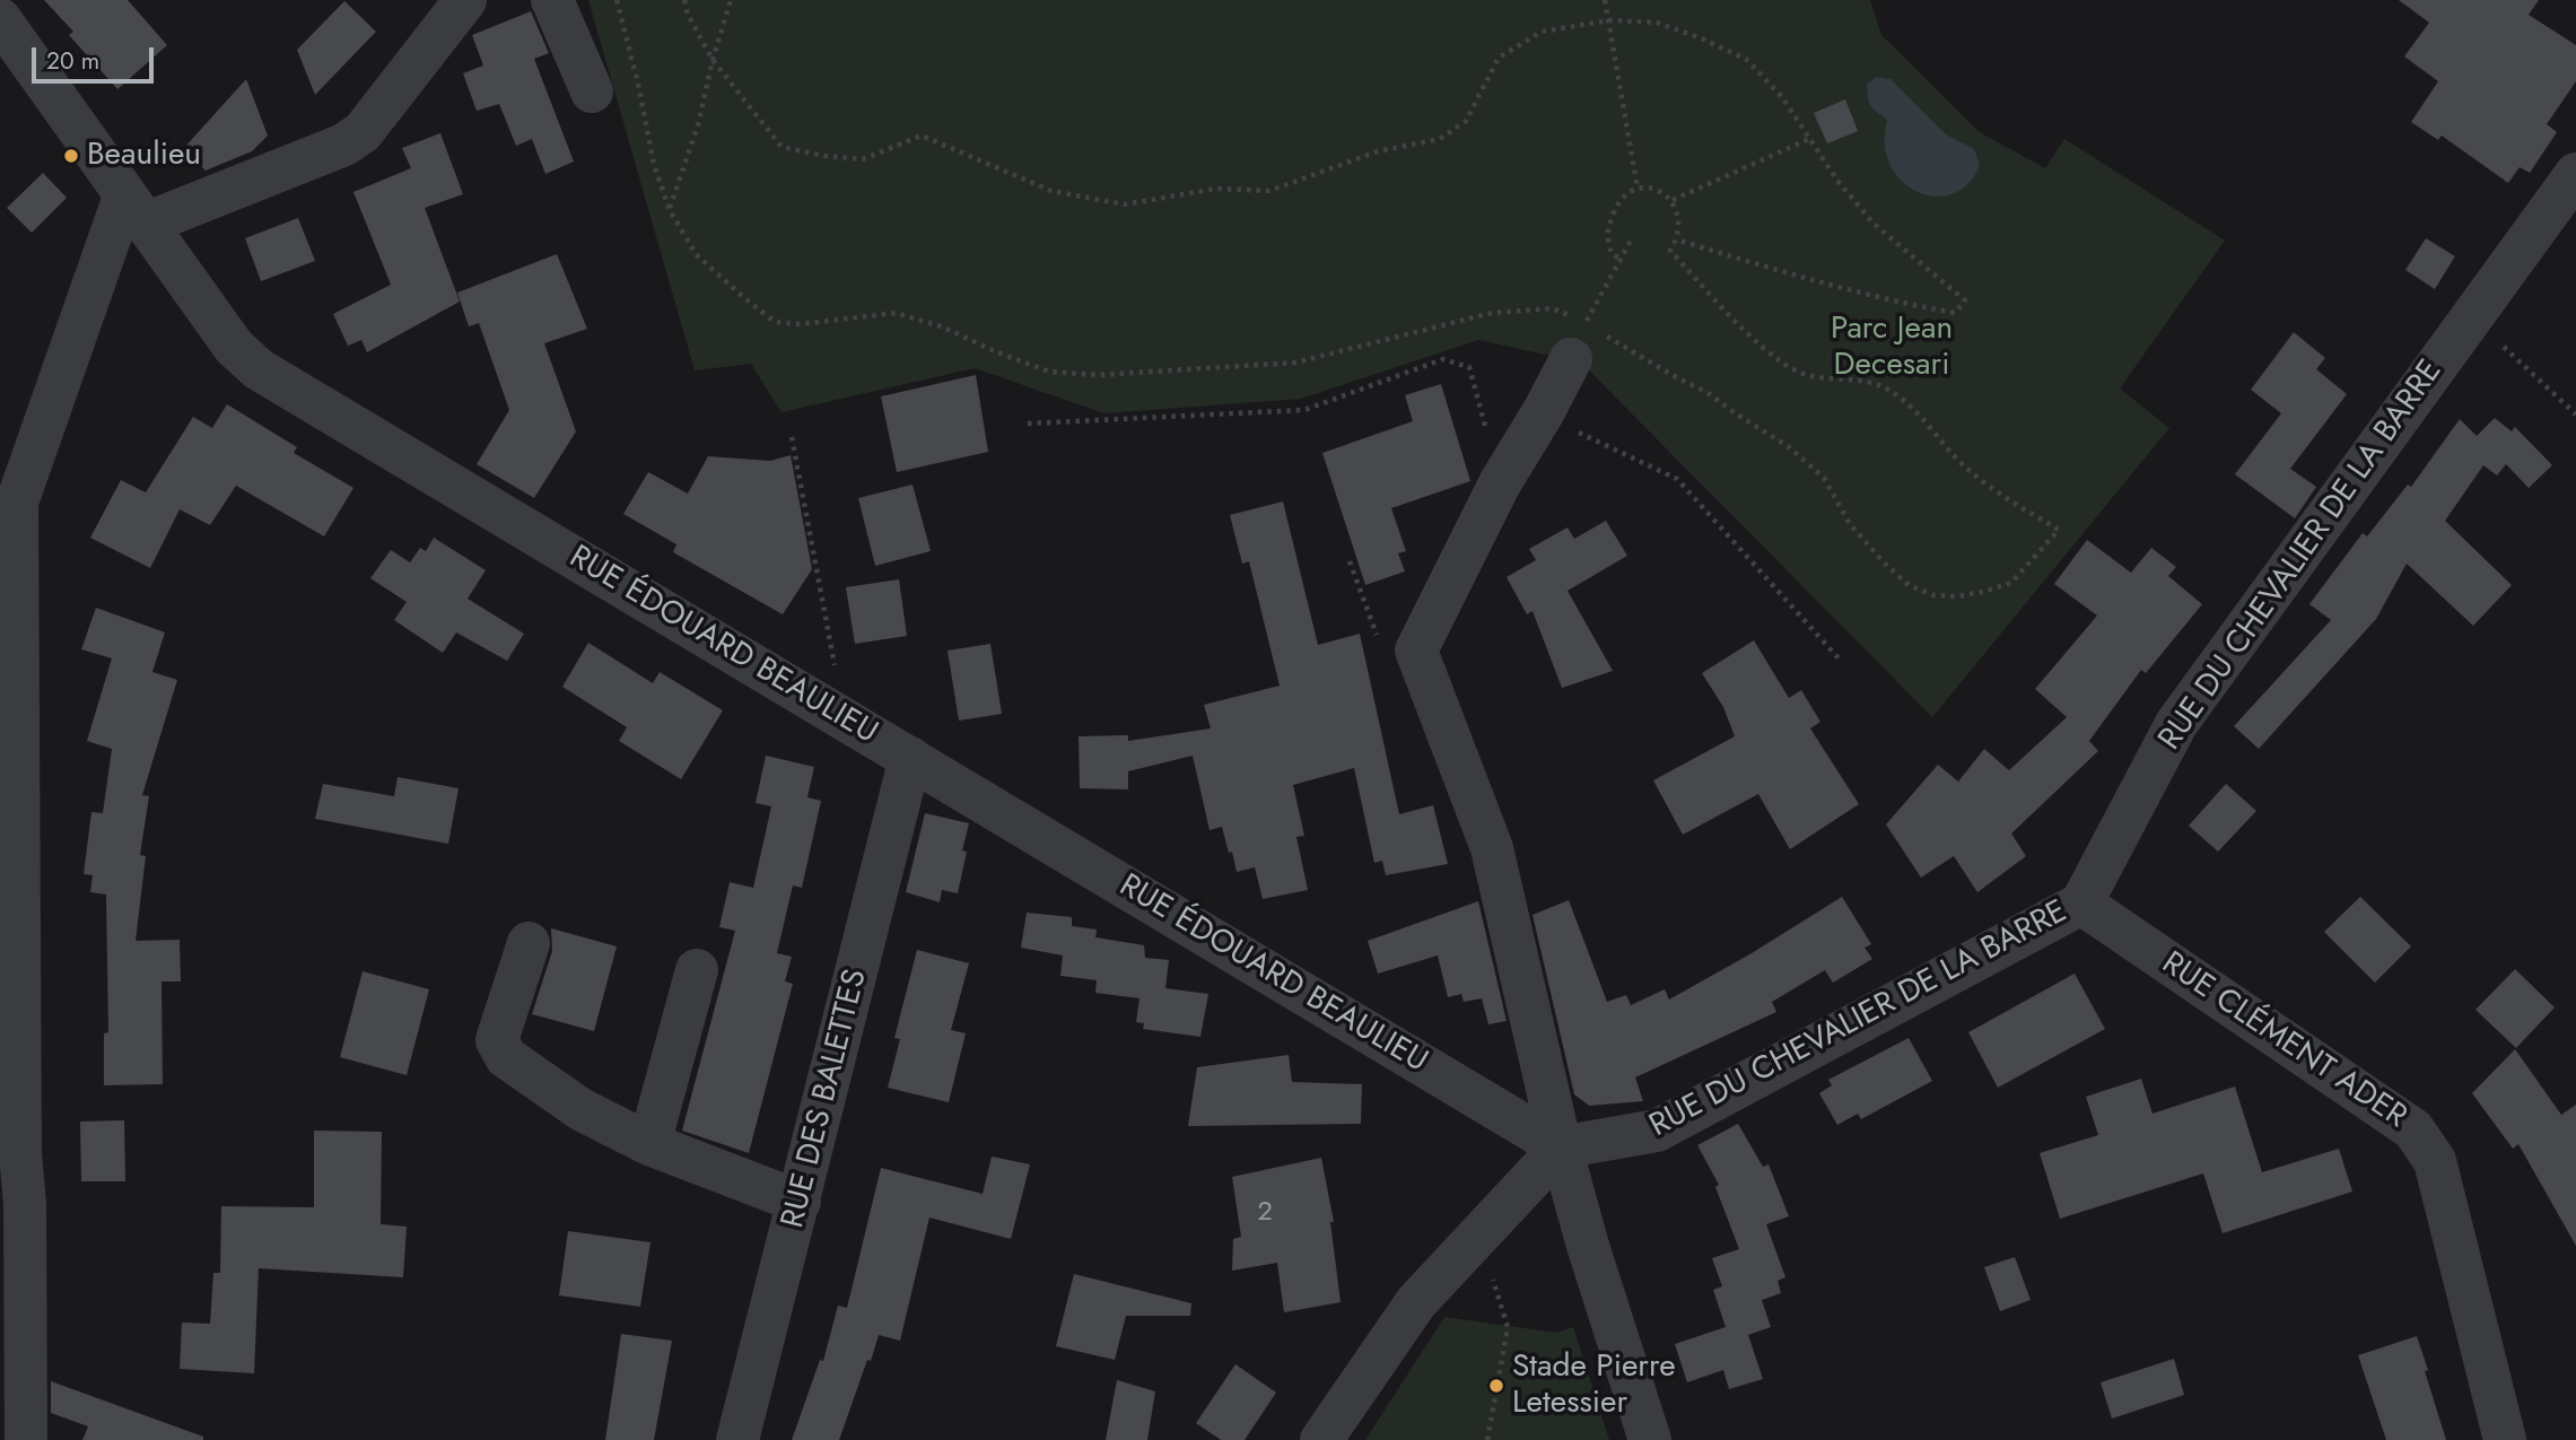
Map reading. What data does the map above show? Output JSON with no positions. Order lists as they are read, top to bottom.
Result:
{
  "streets": {
    "street": [
      "RUE DU CHEVALIER DE LA BARRE",
      "RUE ÉDOUARD BEAULIEU",
      "RUE CLÉMENT ADER",
      "RUE DES BALETTES"
    ]
  },
  "crossings": [
    ["RUE DU CHEVALIER DE LA BARRE", "RUE ÉDOUARD BEAULIEU"],
    ["RUE DU CHEVALIER DE LA BARRE", "RUE CLÉMENT ADER"],
    ["RUE ÉDOUARD BEAULIEU", "RUE DES BALETTES"]
  ],
  "parks": ["Parc Jean Decesari"],
  "places": ["Beaulieu", "Stade Pierre Letessier"],
  "house_numbers": ["2"],
  "scale_bar": "20 m"
}
